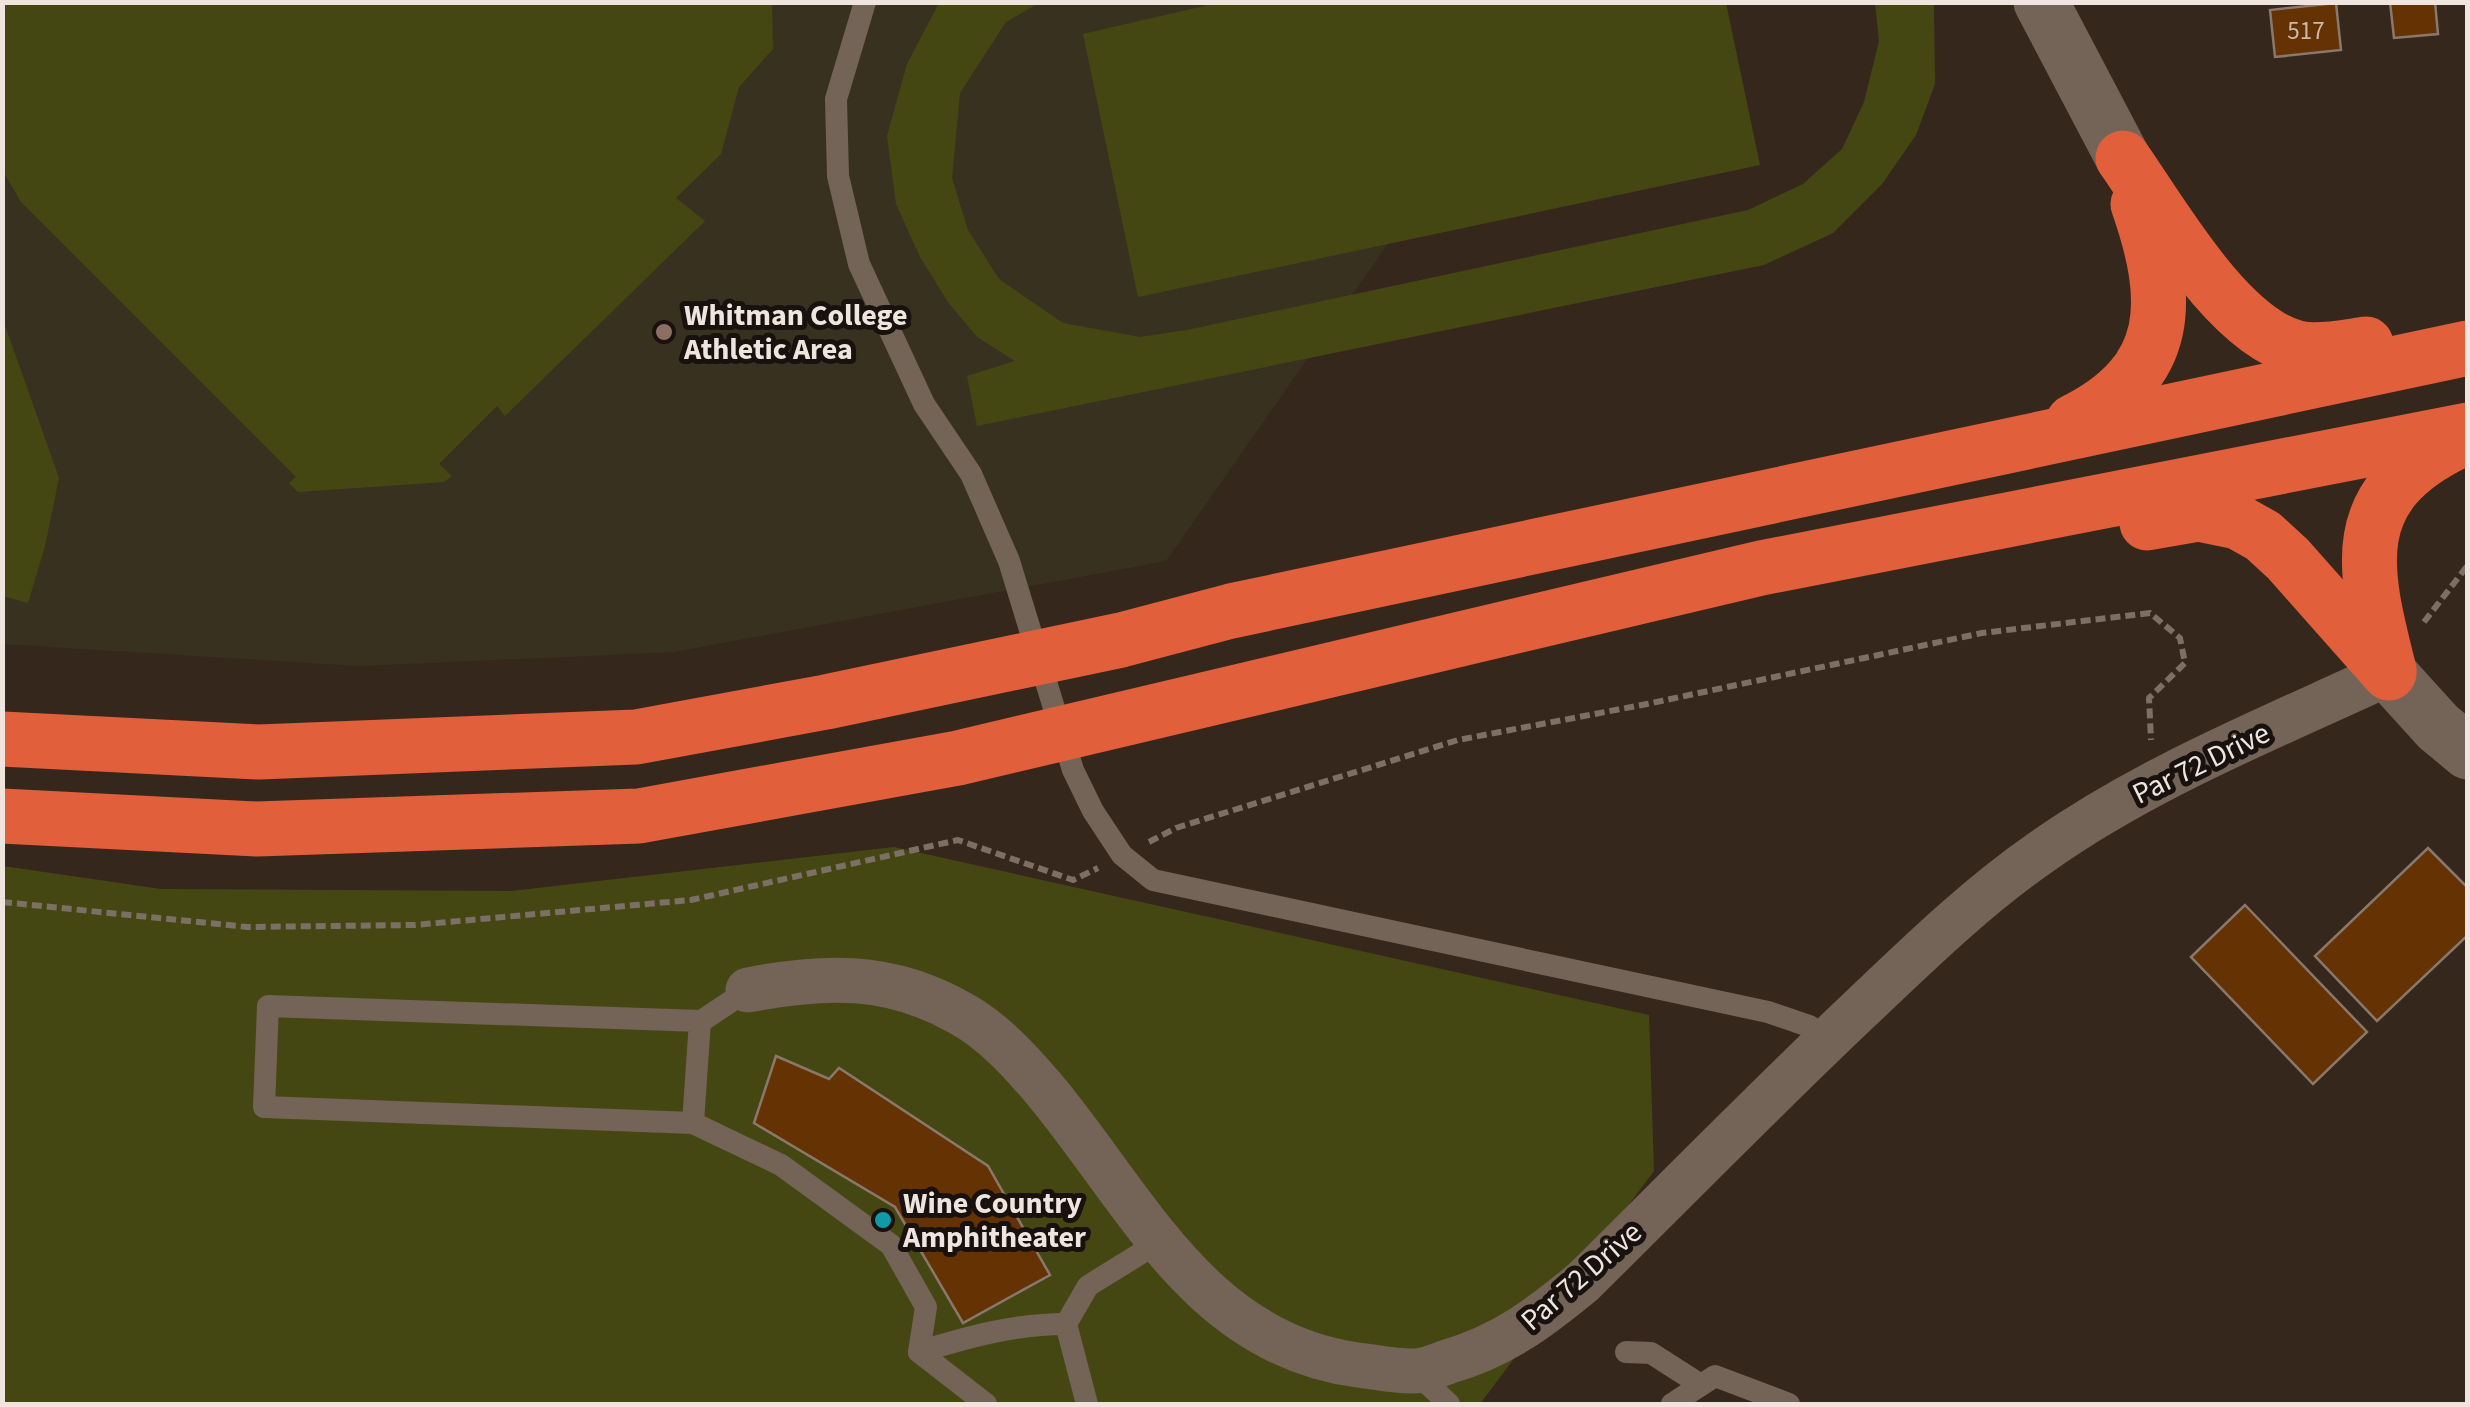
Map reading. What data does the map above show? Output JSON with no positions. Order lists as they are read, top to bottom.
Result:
{
  "streets": {
    "street": ["Par 72 Drive"]
  },
  "places": ["Whitman College Athletic Area", "Wine Country Amphitheater"],
  "house_numbers": ["517"]
}
